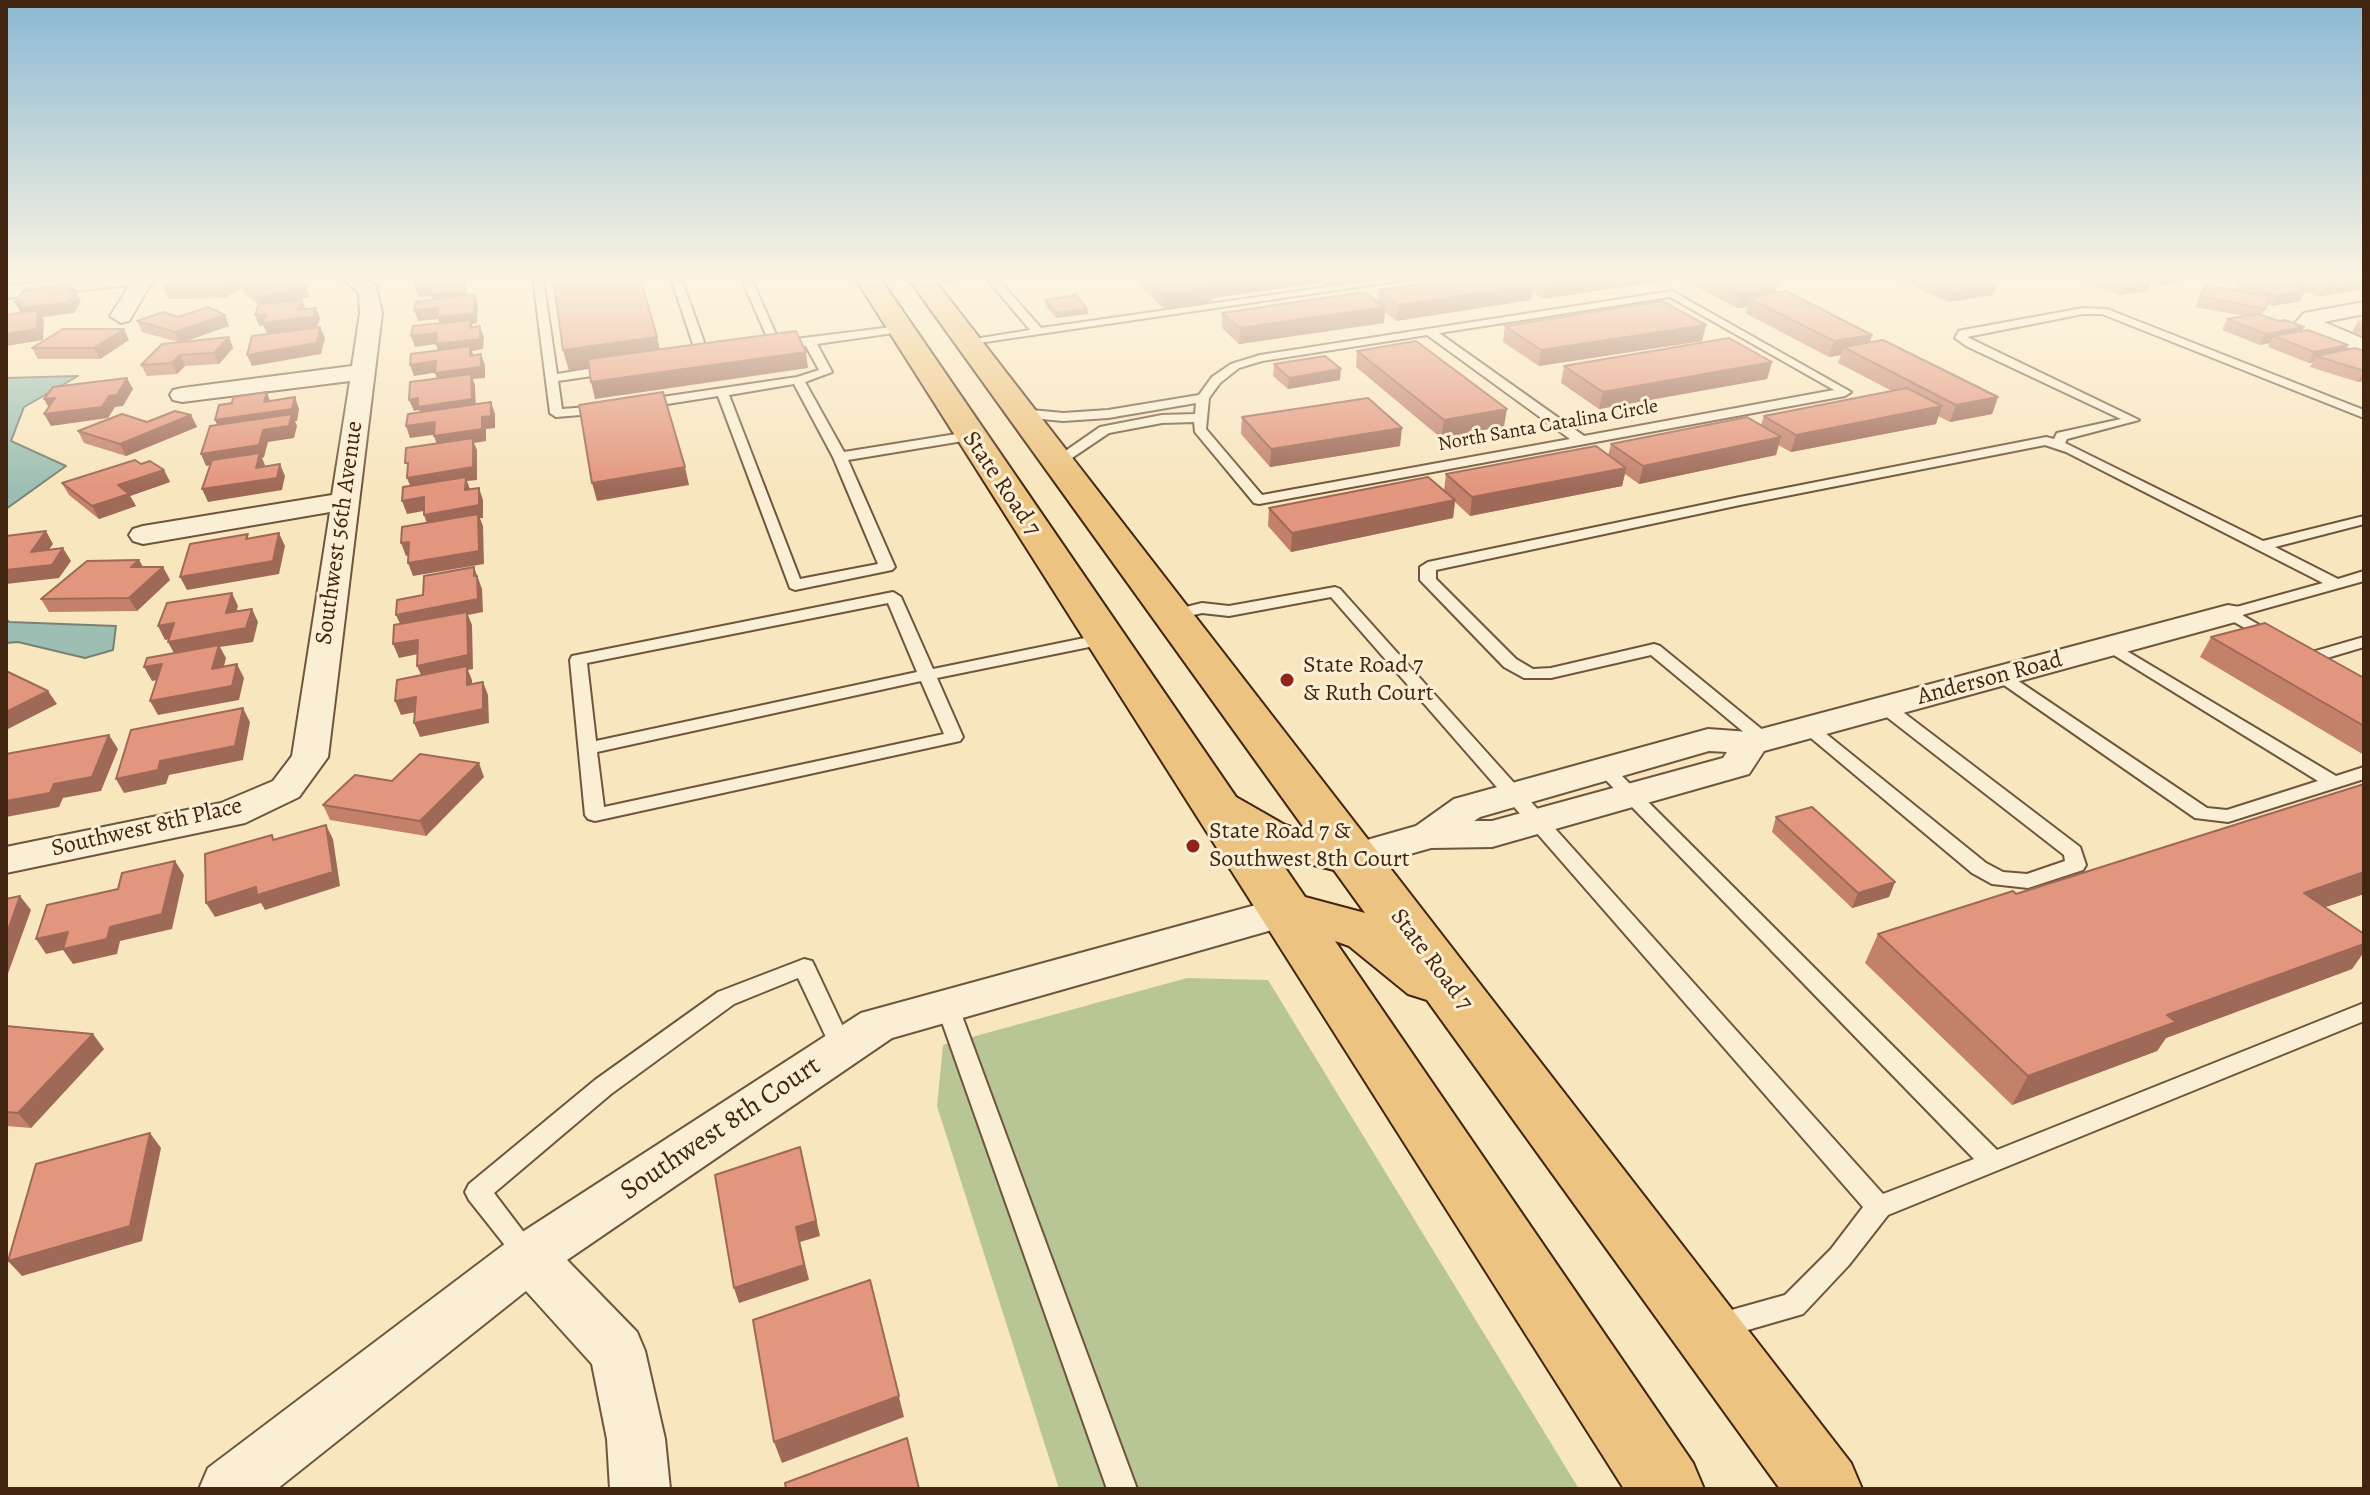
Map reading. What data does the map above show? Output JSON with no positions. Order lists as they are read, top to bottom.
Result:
{
  "streets": {
    "main road": ["State Road 7"],
    "street": [
      "Southwest 56th Avenue",
      "Anderson Road",
      "Southwest 8th Place",
      "Southwest 8th Court"
    ],
    "lane": ["North Santa Catalina Circle"]
  },
  "crossings": [
    ["State Road 7", "Anderson Road"],
    ["State Road 7", "Southwest 8th Court"],
    ["Southwest 56th Avenue", "Southwest 8th Place"]
  ],
  "places": ["State Road 7 & Ruth Court", "State Road 7 & Southwest 8th Court"]
}
